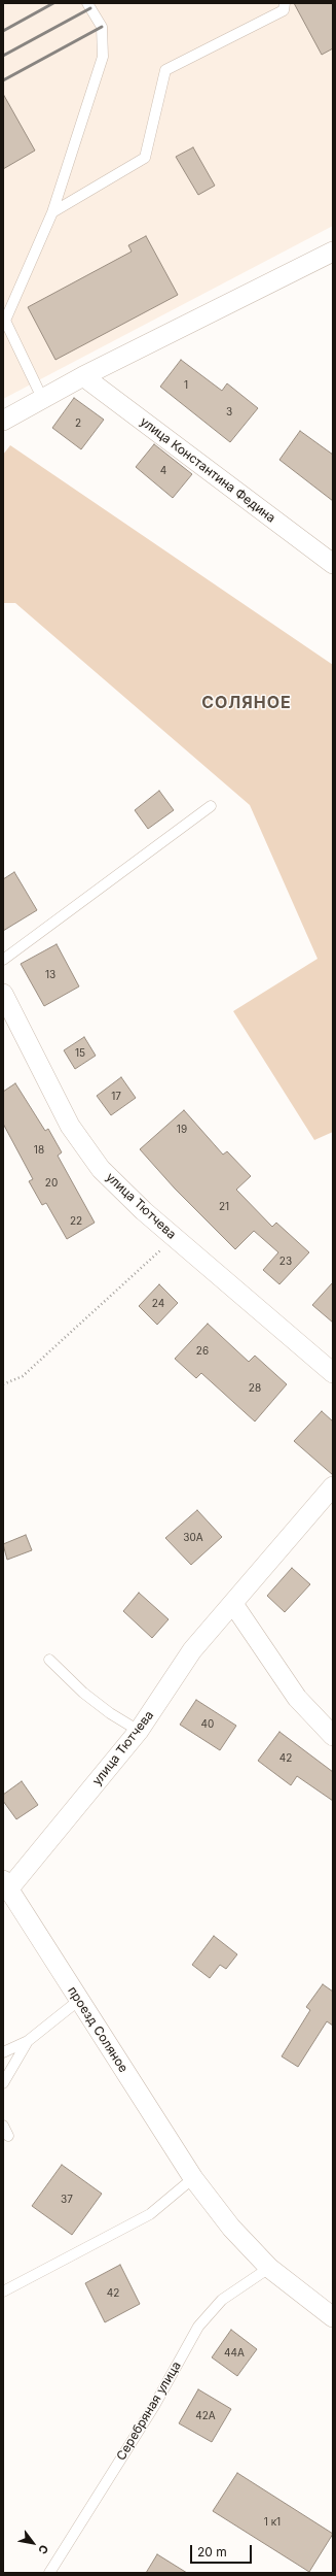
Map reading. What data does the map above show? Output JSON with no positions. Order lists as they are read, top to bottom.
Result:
{
  "streets": {
    "street": ["улица Константина Федина", "улица Тютчева", "проезд Соляное"],
    "lane": ["Серебряная улица"]
  },
  "crossings": [
    ["улица Тютчева", "проезд Соляное"],
    ["проезд Соляное", "Серебряная улица"]
  ],
  "districts": ["СОЛЯНОЕ"],
  "house_numbers": [
    "1",
    "3",
    "2",
    "4",
    "13",
    "15",
    "17",
    "19",
    "18",
    "20",
    "21",
    "22",
    "23",
    "24",
    "26",
    "28",
    "30А",
    "40",
    "42",
    "37",
    "42",
    "44А",
    "42А",
    "1 к1"
  ],
  "scale_bar": "20 m",
  "north": "bottom right"
}
